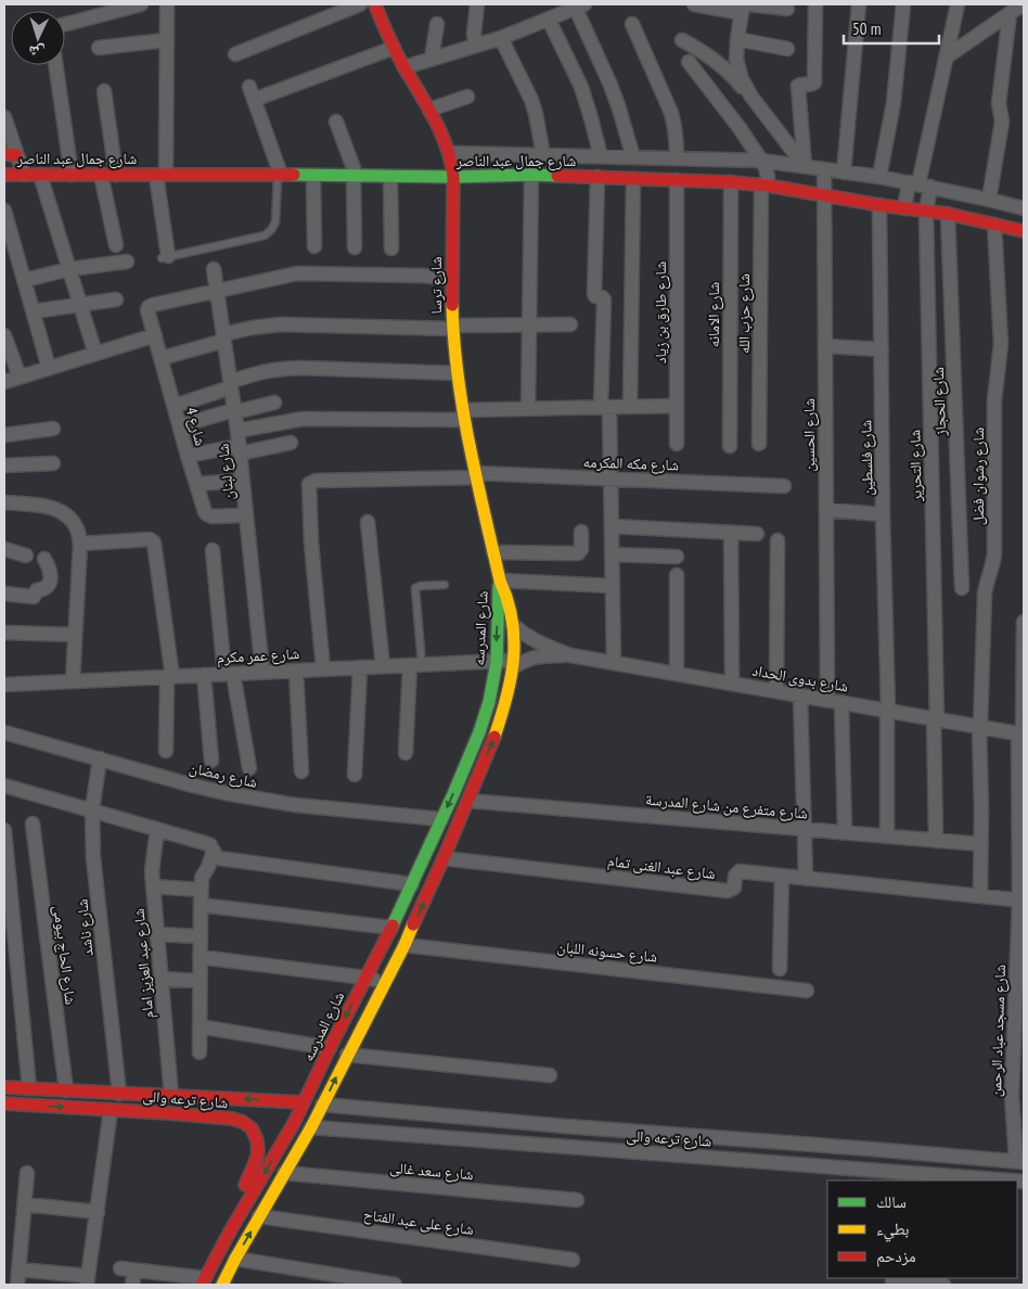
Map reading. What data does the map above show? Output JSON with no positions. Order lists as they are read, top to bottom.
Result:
{
  "streets": {
    "main road": [
      "شارع جمال عبد الناصر",
      "شارع ترسا",
      "شارع المدرسه",
      "شارع ترعه والى"
    ],
    "street": [
      "شارع طارق بن زياد",
      "شارع حزب الله",
      "شارع الامانه",
      "شارع الحجاز",
      "شارع 4",
      "شارع الحسين",
      "شارع فلسطين",
      "شارع مكه المكرمه",
      "شارع التحرير",
      "شارع لبنان",
      "شارع رشوان فضل",
      "شارع عمر مكرم",
      "شارع بدوى الحداد",
      "شارع رمضان",
      "شارع متفرع من شارع المدرسة",
      "شارع عبد الغنى تمام",
      "شارع ناشد",
      "شارع حسونه اللبان",
      "شارع الحاج بيومى",
      "شارع عبد العزيز امام",
      "شارع مسجد عباد الرحمن",
      "شارع سعد غالى",
      "شارع على عبد الفتاح"
    ]
  },
  "crossings": [
    ["شارع جمال عبد الناصر", "شارع ترسا"],
    ["شارع جمال عبد الناصر", "شارع طارق بن زياد"],
    ["شارع جمال عبد الناصر", "شارع حزب الله"],
    ["شارع جمال عبد الناصر", "شارع الامانه"],
    ["شارع جمال عبد الناصر", "شارع الحجاز"],
    ["شارع جمال عبد الناصر", "شارع الحسين"],
    ["شارع جمال عبد الناصر", "شارع فلسطين"],
    ["شارع جمال عبد الناصر", "شارع التحرير"],
    ["شارع جمال عبد الناصر", "شارع رشوان فضل"],
    ["شارع ترسا", "شارع مكه المكرمه"],
    ["شارع ترسا", "شارع المدرسه"],
    ["شارع 4", "شارع لبنان"],
    ["شارع الحسين", "شارع بدوى الحداد"],
    ["شارع فلسطين", "شارع بدوى الحداد"],
    ["شارع فلسطين", "شارع متفرع من شارع المدرسة"],
    ["شارع مكه المكرمه", "شارع عمر مكرم"],
    ["شارع التحرير", "شارع بدوى الحداد"],
    ["شارع التحرير", "شارع متفرع من شارع المدرسة"],
    ["شارع لبنان", "شارع عمر مكرم"],
    ["شارع رشوان فضل", "شارع بدوى الحداد"],
    ["شارع رشوان فضل", "شارع متفرع من شارع المدرسة"],
    ["شارع رشوان فضل", "شارع عبد الغنى تمام"],
    ["شارع المدرسه", "شارع عمر مكرم"],
    ["شارع المدرسه", "شارع بدوى الحداد"],
    ["شارع المدرسه", "شارع رمضان"],
    ["شارع المدرسه", "شارع متفرع من شارع المدرسة"],
    ["شارع المدرسه", "شارع عبد الغنى تمام"],
    ["شارع المدرسه", "شارع حسونه اللبان"],
    ["شارع المدرسه", "شارع ترعه والى"],
    ["شارع المدرسه", "شارع سعد غالى"],
    ["شارع المدرسه", "شارع على عبد الفتاح"],
    ["شارع عمر مكرم", "شارع بدوى الحداد"],
    ["شارع بدوى الحداد", "شارع مسجد عباد الرحمن"],
    ["شارع رمضان", "شارع ناشد"],
    ["شارع عبد الغنى تمام", "شارع مسجد عباد الرحمن"],
    ["شارع ناشد", "شارع ترعه والى"],
    ["شارع الحاج بيومى", "شارع ترعه والى"],
    ["شارع عبد العزيز امام", "شارع ترعه والى"],
    ["شارع مسجد عباد الرحمن", "شارع ترعه والى"]
  ],
  "legend": ["سالك", "بطيء", "مزدحم"],
  "scale_bar": "50 m",
  "north": "bottom"
}
